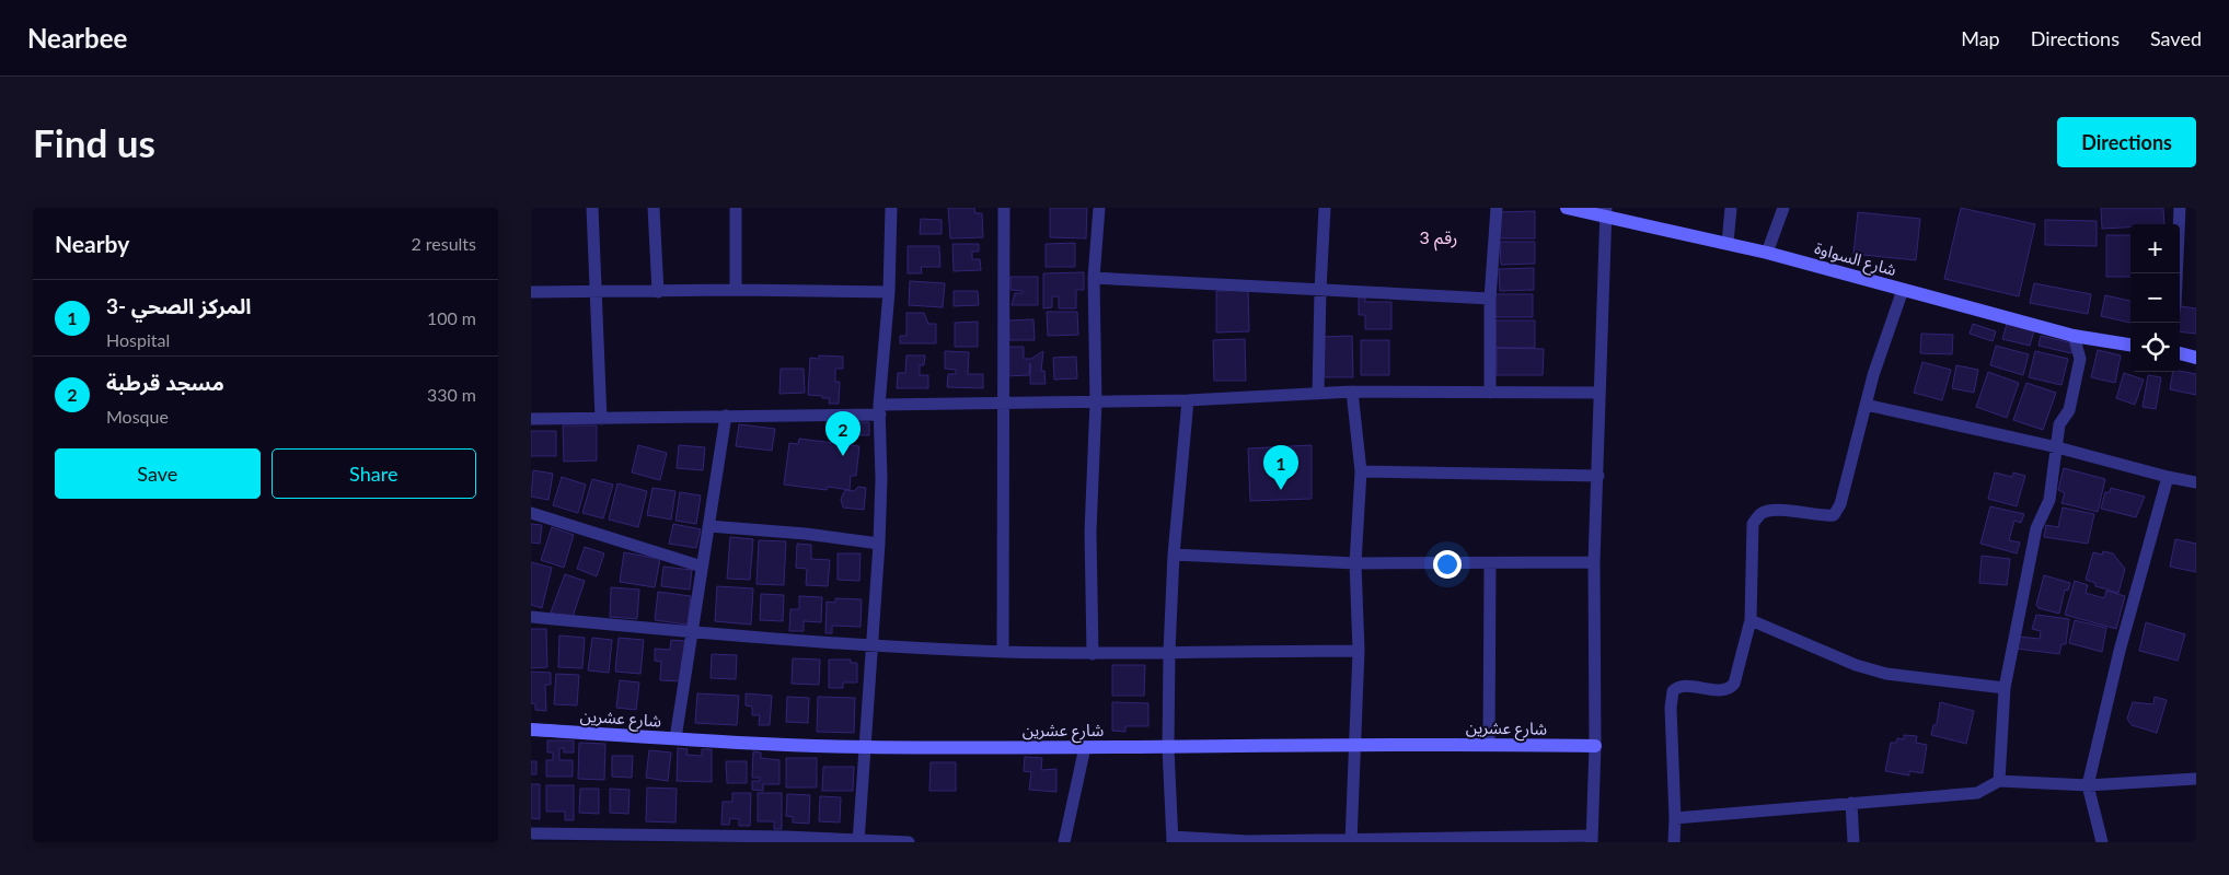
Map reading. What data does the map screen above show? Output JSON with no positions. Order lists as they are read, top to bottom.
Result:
{
  "streets": {
    "street": ["شارع السواوة", "شارع عشرين"]
  },
  "districts": ["رقم 3"],
  "page": {
    "header": "Nearbee",
    "nav": ["Map", "Directions", "Saved"],
    "buttons": [
      "Directions",
      ["Save", "Share"]
    ],
    "title": "Find us",
    "heading": ["Nearby", "2 results"],
    "map_buttons": ["+", "−"],
    "list": [
      {
        "mark": "1",
        "name": "المركز الصحي -3",
        "note": "Hospital",
        "value": "100 m"
      },
      {
        "mark": "2",
        "name": "مسجد قرطبة",
        "note": "Mosque",
        "value": "330 m"
      }
    ],
    "pins": ["2", "1"]
  }
}
